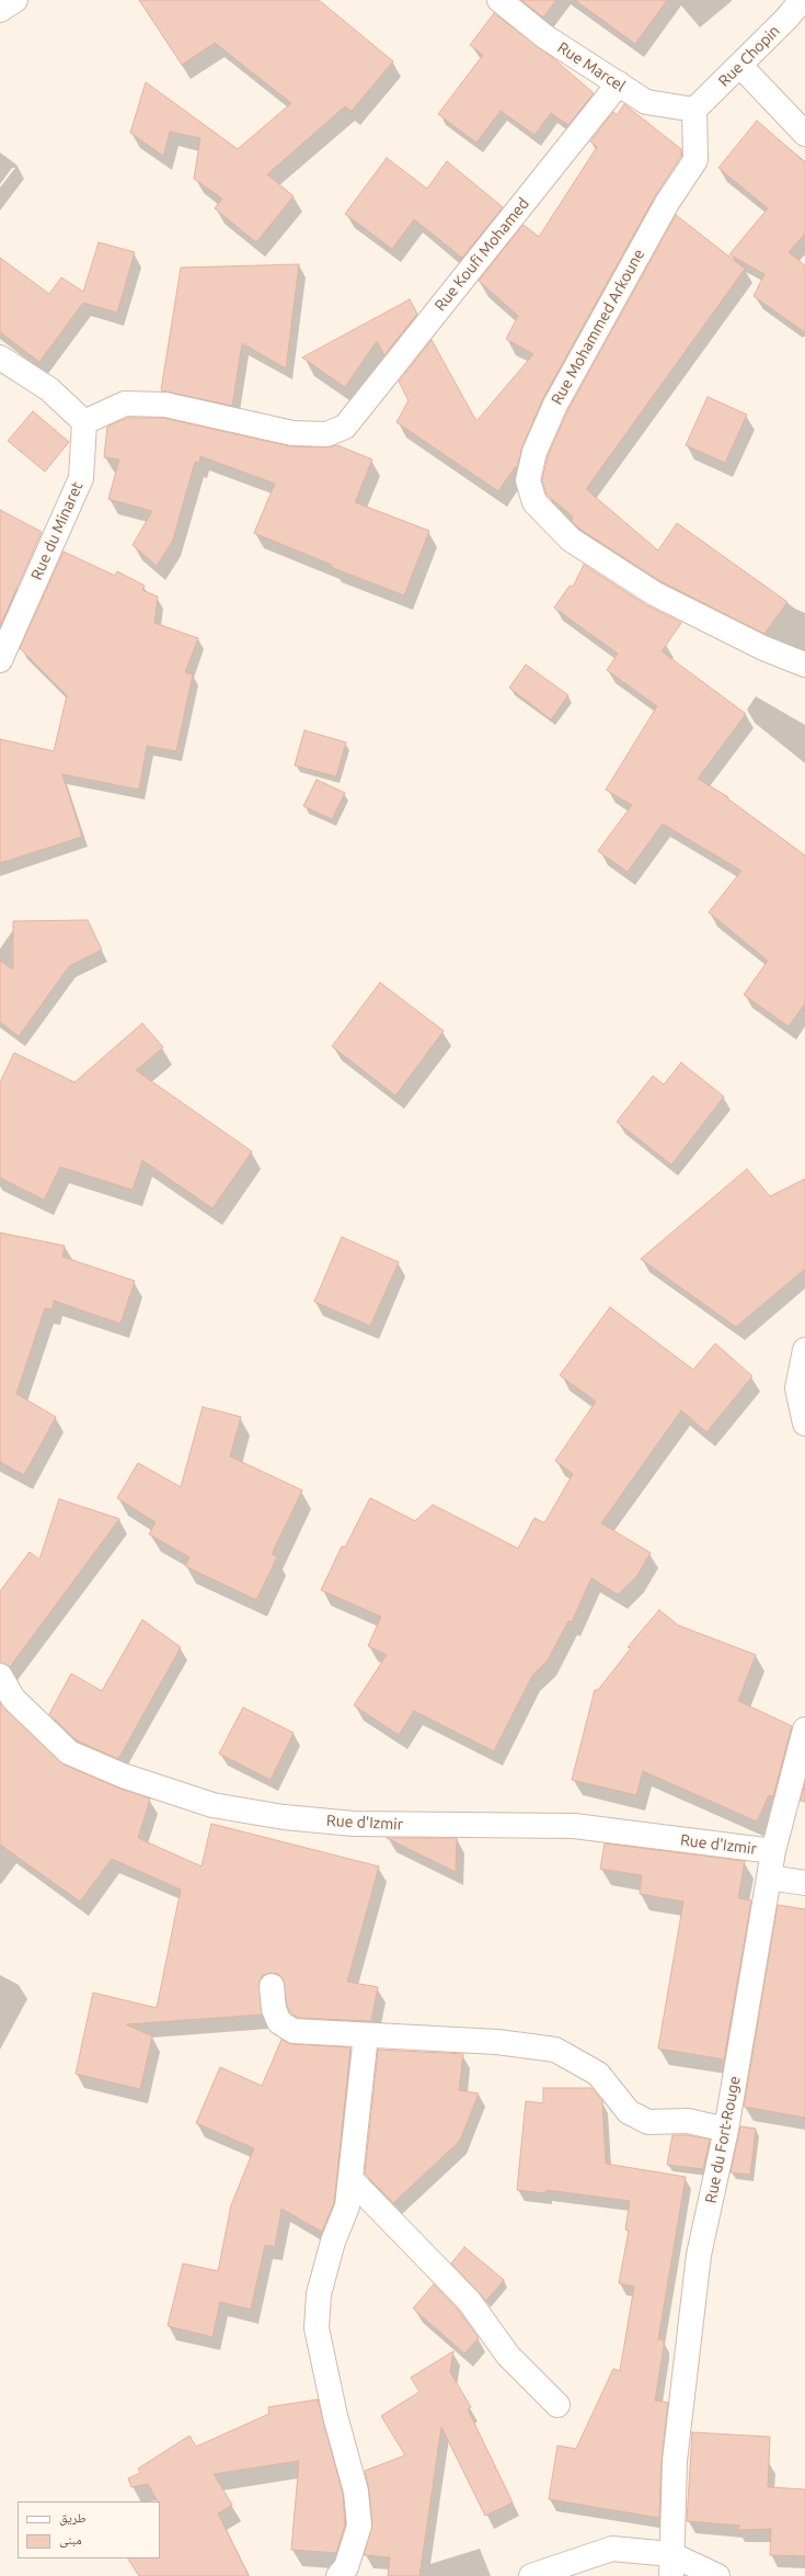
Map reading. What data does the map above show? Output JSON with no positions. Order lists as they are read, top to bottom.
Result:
{
  "streets": {
    "street": [
      "Rue Chopin",
      "Rue Marcel",
      "Rue Koufi Mohamed",
      "Rue Mohammed Arkoune",
      "Rue du Minaret",
      "Rue d'Izmir",
      "Rue du Fort-Rouge"
    ]
  },
  "crossings": [
    ["Rue Chopin", "Rue Marcel"],
    ["Rue Chopin", "Rue Mohammed Arkoune"],
    ["Rue Marcel", "Rue Koufi Mohamed"],
    ["Rue Marcel", "Rue Mohammed Arkoune"],
    ["Rue Koufi Mohamed", "Rue du Minaret"],
    ["Rue d'Izmir", "Rue du Fort-Rouge"]
  ],
  "legend": ["طريق", "مبنى"]
}
